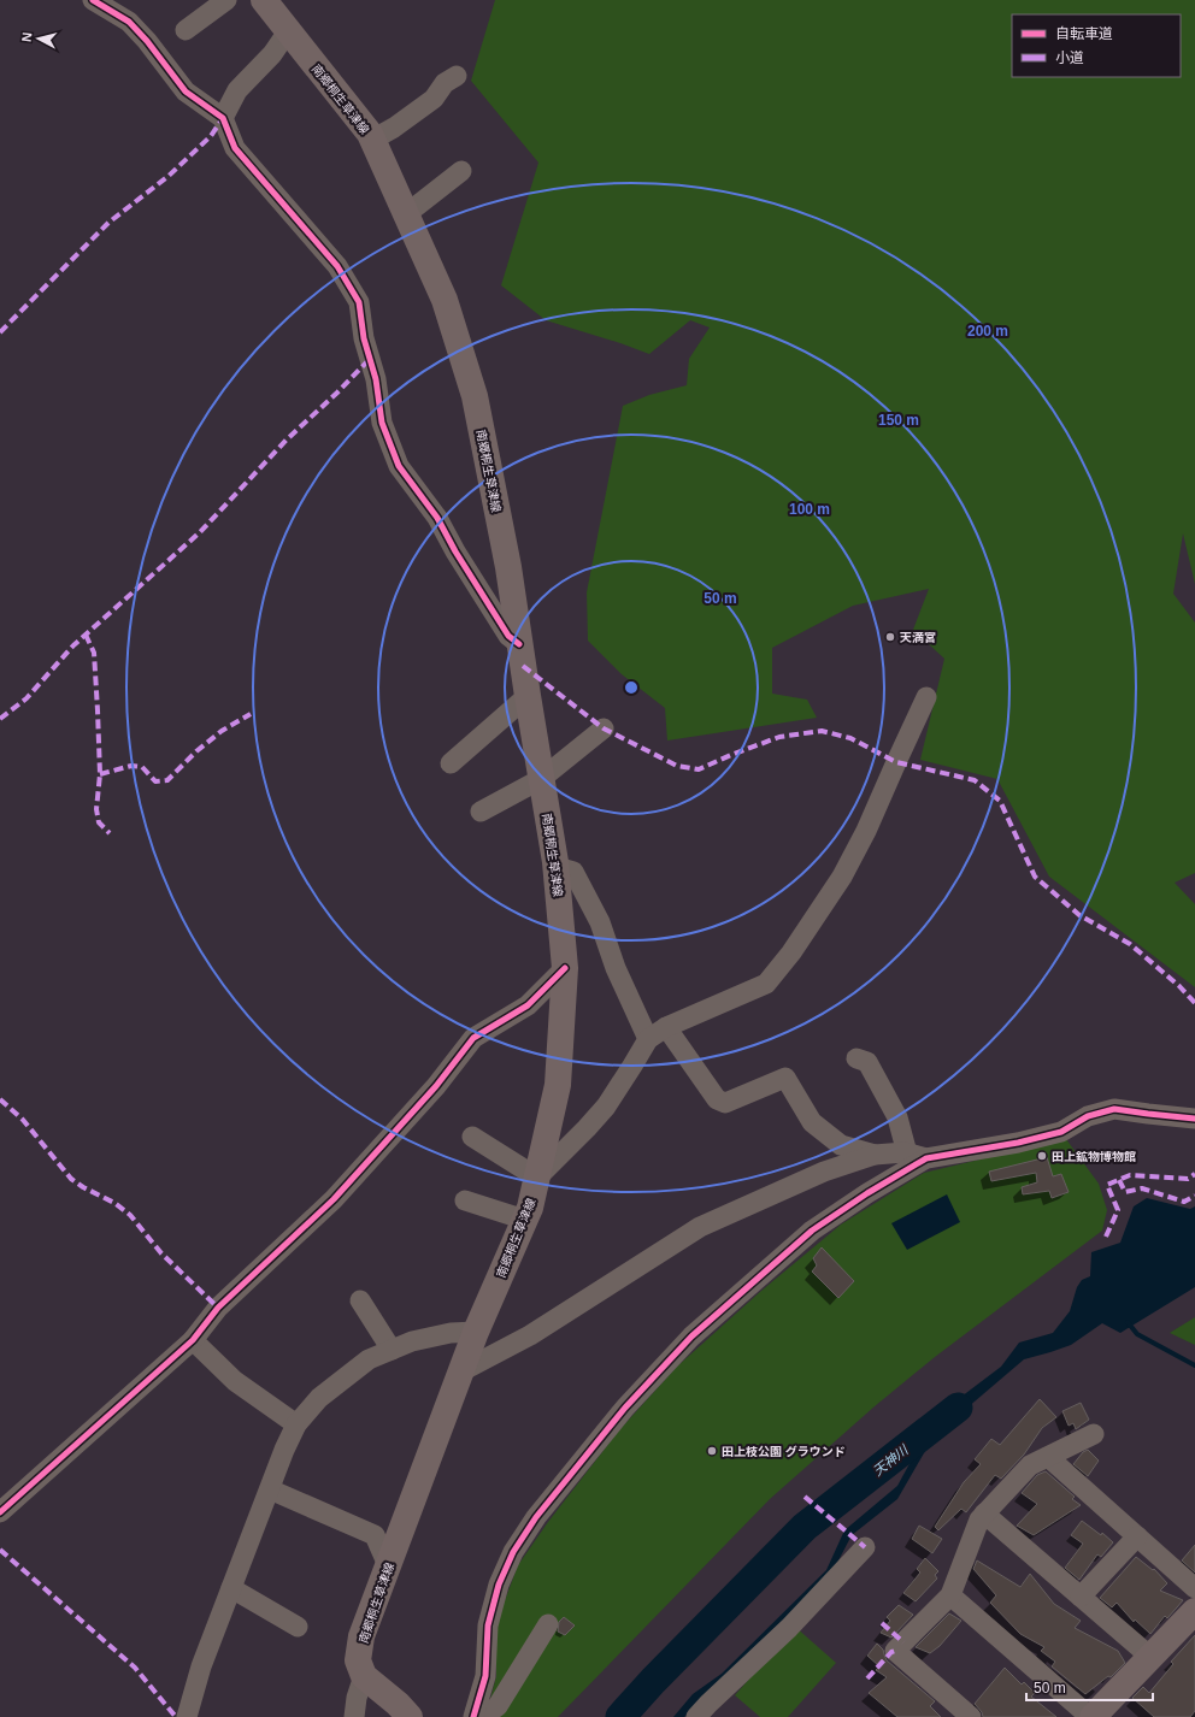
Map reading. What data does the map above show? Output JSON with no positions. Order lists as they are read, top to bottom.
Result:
{
  "streets": {
    "main road": ["南郷桐生草津線"]
  },
  "water": ["天神川"],
  "places": ["天満宮", "田上鉱物博物館", "田上枝公園 グラウンド"],
  "legend": ["自転車道", "小道"],
  "scale_bar": "50 m",
  "north": "left",
  "rings": [
    "200 m",
    "150 m",
    "100 m",
    "50 m"
  ]
}
